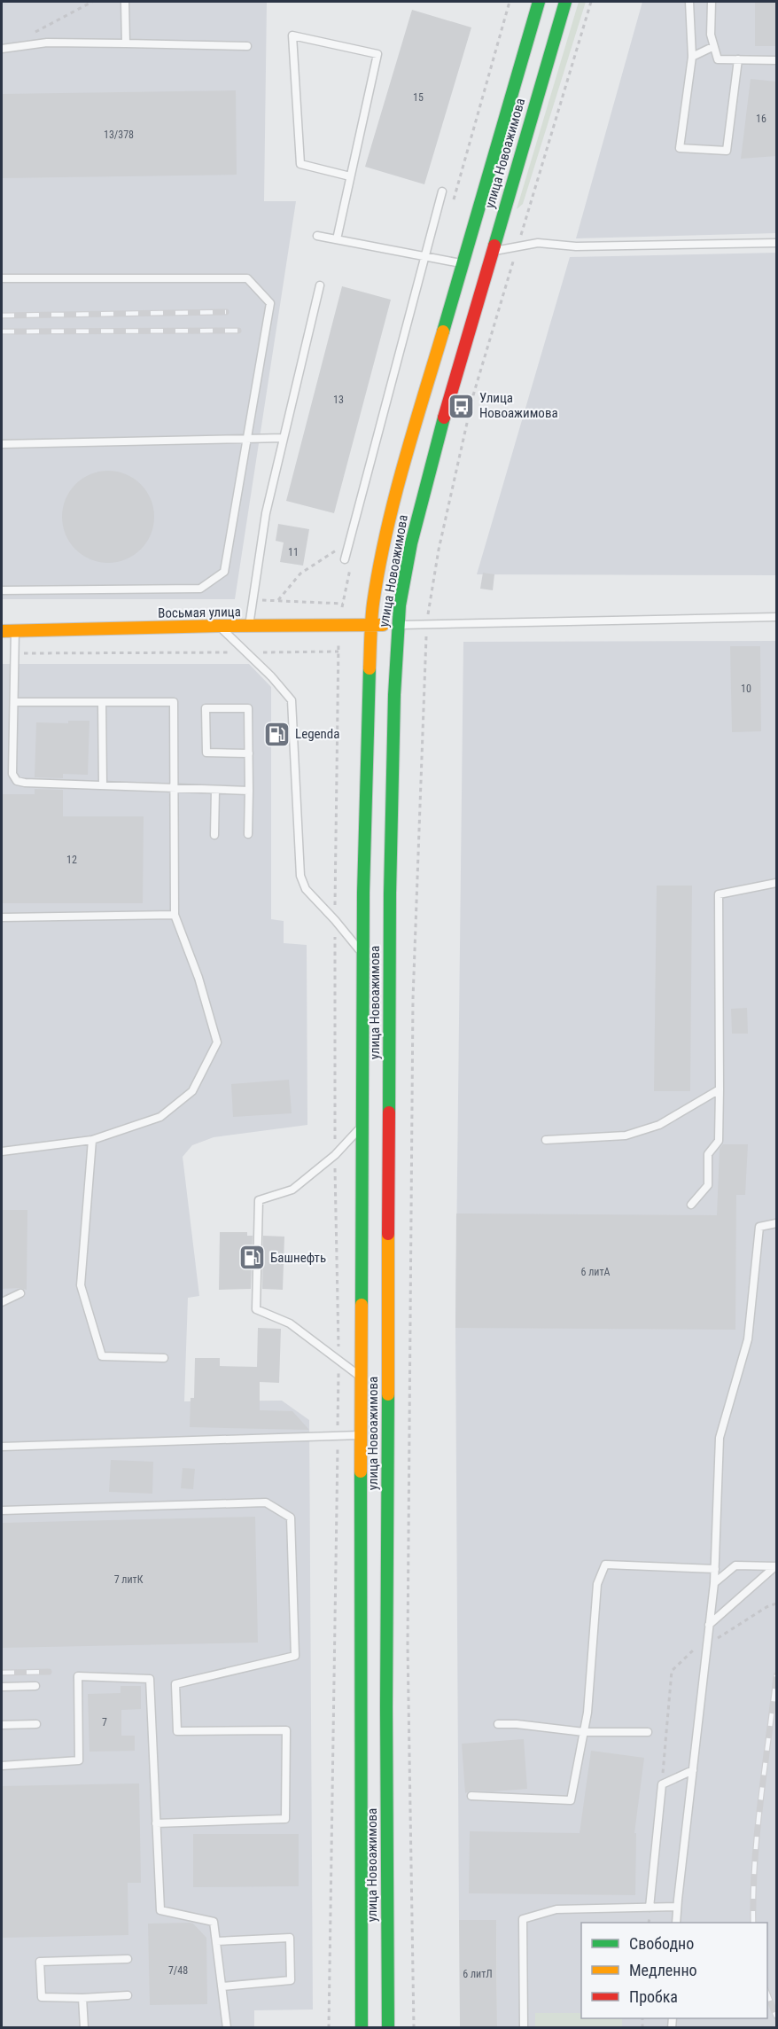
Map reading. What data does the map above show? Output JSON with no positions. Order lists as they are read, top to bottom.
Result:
{
  "streets": {
    "main road": ["улица Новоажимова", "Восьмая улица"]
  },
  "crossings": [
    ["улица Новоажимова", "Восьмая улица"]
  ],
  "places": {
    "bus stop": ["Улица Новоажимова"],
    "fuel station": ["Legenda", "Башнефть"]
  },
  "house_numbers": [
    "15",
    "16",
    "13/378",
    "13",
    "11",
    "10",
    "12",
    "6 литА",
    "7 литК",
    "7",
    "7/48",
    "6 литЛ"
  ],
  "legend": ["Свободно", "Медленно", "Пробка"]
}
